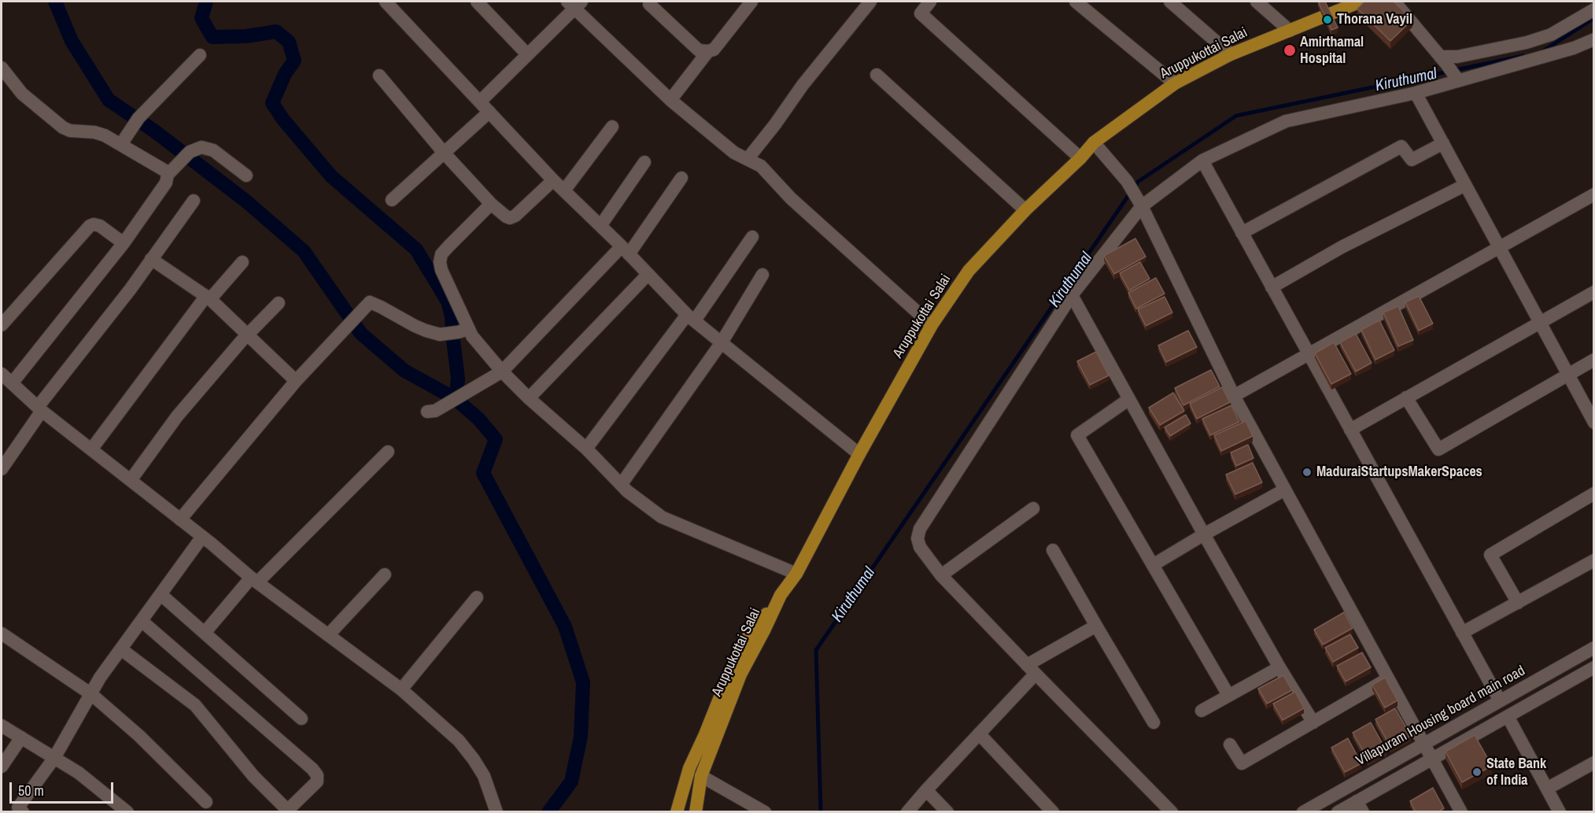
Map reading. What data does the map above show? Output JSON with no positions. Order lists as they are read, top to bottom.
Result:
{
  "streets": {
    "main road": ["Aruppukottai Salai"],
    "street": ["Villapuram Housing board main road"]
  },
  "water": ["Kiruthumal"],
  "places": [
    "Thorana Vayil",
    "Amirthamal Hospital",
    "MaduraiStartupsMakerSpaces",
    "State Bank of India"
  ],
  "scale_bar": "50 m"
}
